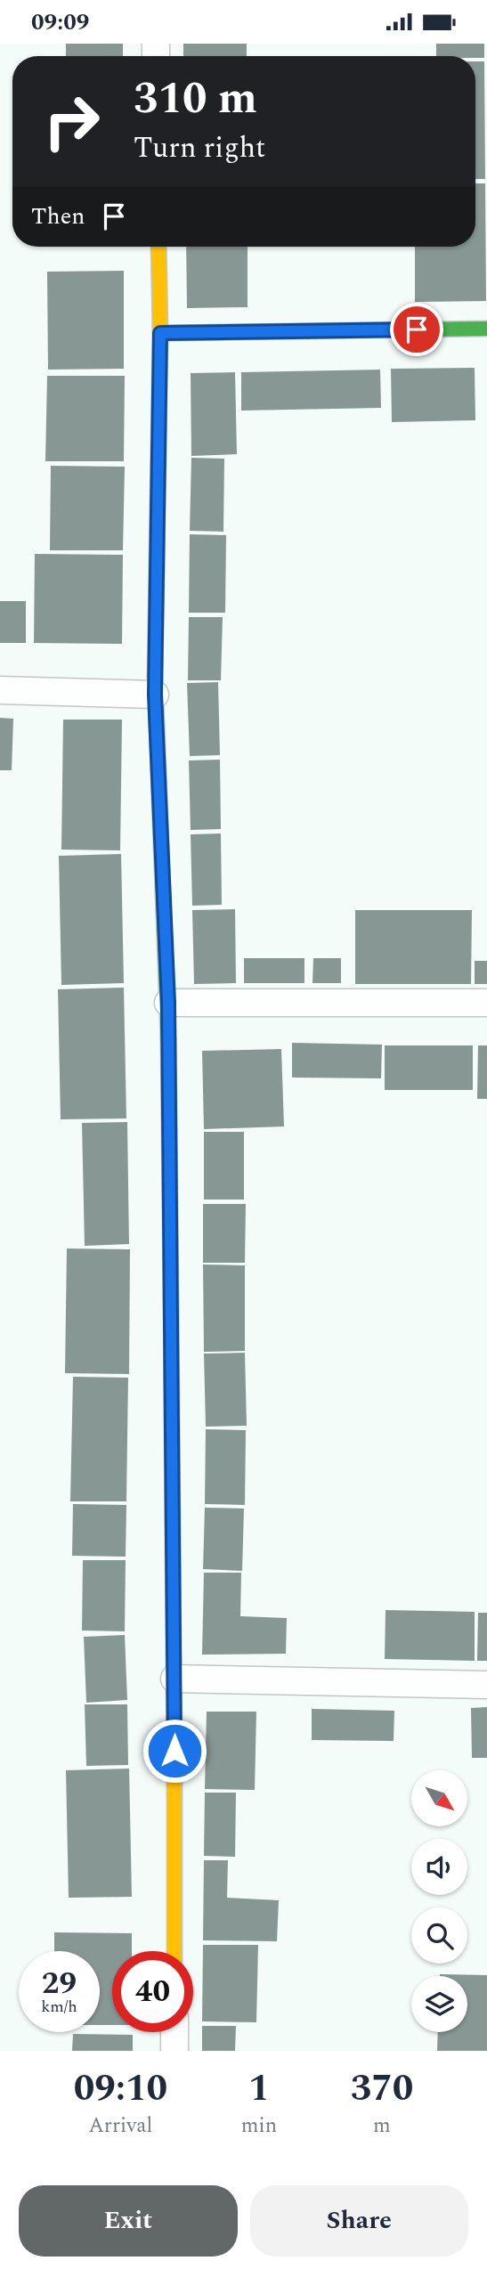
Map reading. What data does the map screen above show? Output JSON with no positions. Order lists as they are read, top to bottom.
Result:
{
  "north": "bottom right",
  "page": {
    "status": "09:09",
    "turn": ["310 m", "Turn right"],
    "then": "Then",
    "speed": "29 km/h",
    "limit": "40",
    "eta": [
      "09:10",
      "Arrival",
      "1",
      "min",
      "370",
      "m"
    ],
    "buttons": ["Exit", "Share"]
  }
}
